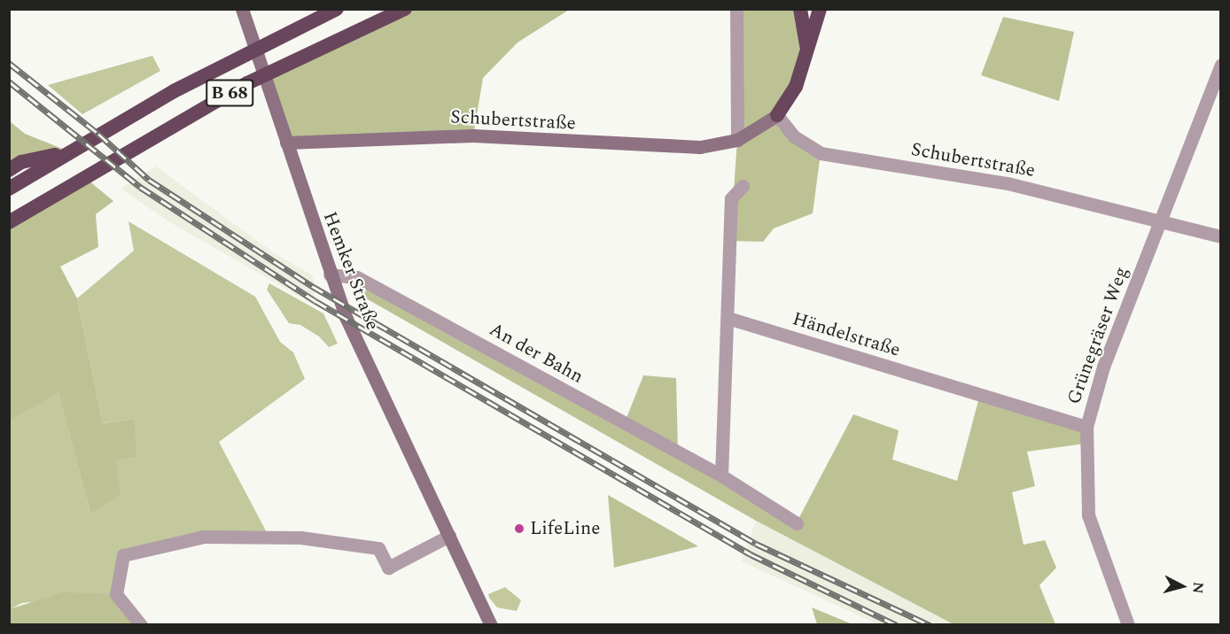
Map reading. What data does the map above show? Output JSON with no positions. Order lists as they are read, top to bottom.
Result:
{
  "streets": {
    "highway": ["B 68"],
    "main road": ["Schubertstraße", "Hemker Straße"],
    "street": ["Händelstraße", "Grünegräser Weg", "An der Bahn"]
  },
  "crossings": [
    ["Schubertstraße", "Hemker Straße"],
    ["Schubertstraße", "Grünegräser Weg"],
    ["Hemker Straße", "An der Bahn"],
    ["Händelstraße", "Grünegräser Weg"]
  ],
  "places": ["LifeLine"],
  "north": "right"
}
